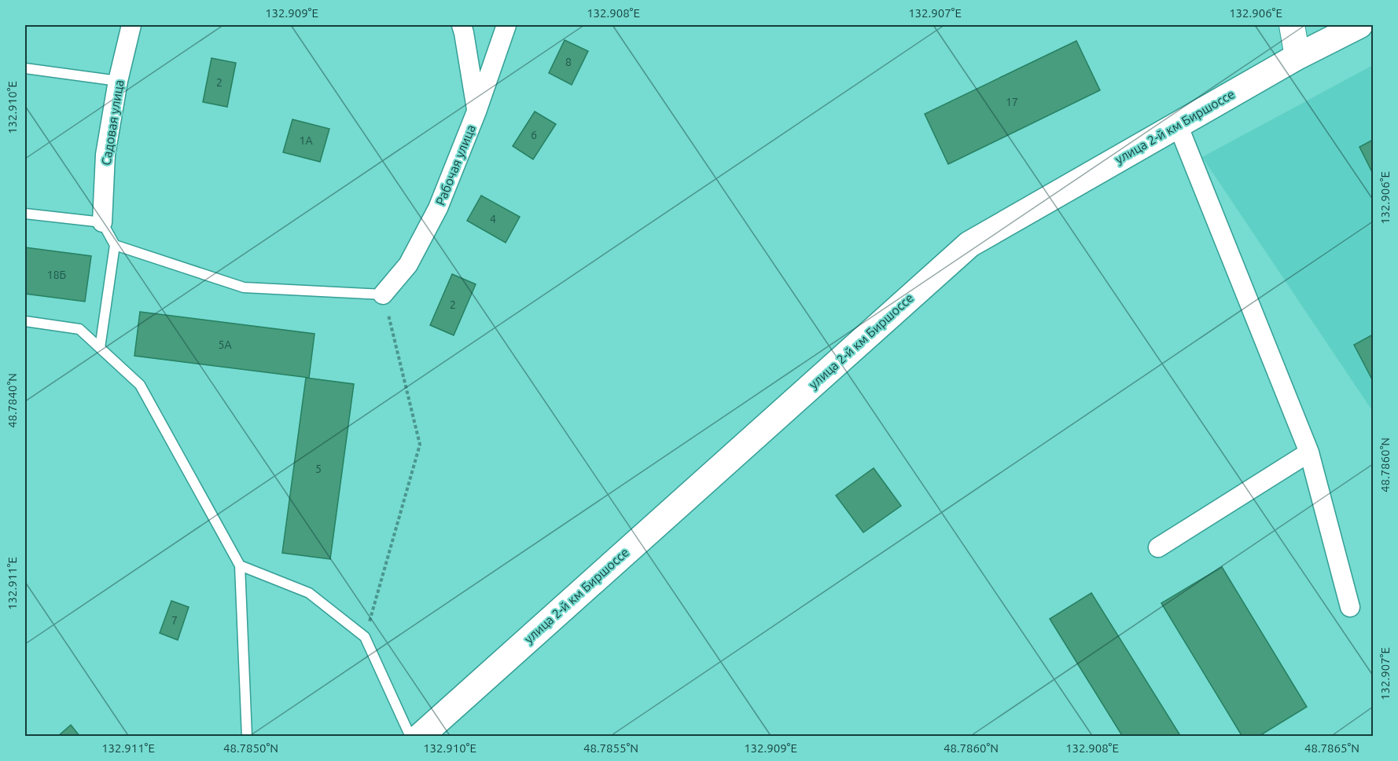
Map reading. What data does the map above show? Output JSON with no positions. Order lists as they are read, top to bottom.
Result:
{
  "streets": {
    "main road": ["улица 2-й км Биршоссе"],
    "street": ["Садовая улица", "Рабочая улица"]
  },
  "house_numbers": [
    "8",
    "2",
    "17",
    "6",
    "1А",
    "4",
    "18Б",
    "2",
    "5А",
    "5",
    "7"
  ],
  "coordinates": [
    "132.909°E",
    "132.908°E",
    "132.907°E",
    "132.906°E",
    "132.910°E",
    "48.7840°N",
    "48.7860°N",
    "132.911°E",
    "48.7850°N",
    "48.7855°N",
    "48.7865°N"
  ]
}
